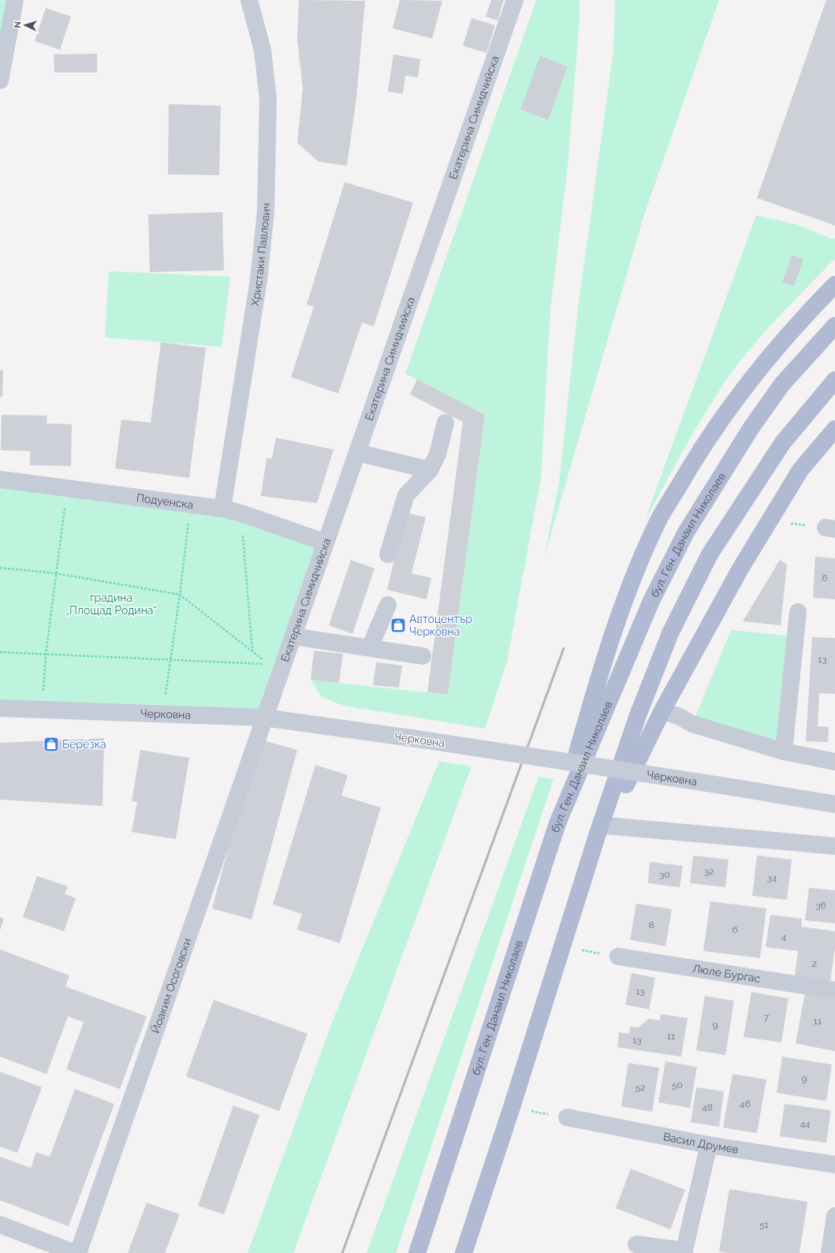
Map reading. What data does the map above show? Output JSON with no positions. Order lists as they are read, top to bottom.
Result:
{
  "streets": {
    "main road": ["бул. Ген. Данаил Николаев"],
    "street": [
      "Екатерина Симидчийска",
      "Христаки Павлович",
      "Подуенска",
      "Черковна",
      "Люле Бургас",
      "Йоаким Осоговски",
      "Васил Друмев"
    ]
  },
  "crossings": [
    ["Екатерина Симидчийска", "Подуенска"],
    ["Екатерина Симидчийска", "Черковна"],
    ["Екатерина Симидчийска", "Йоаким Осоговски"],
    ["Христаки Павлович", "Подуенска"],
    ["Черковна", "Йоаким Осоговски"]
  ],
  "parks": ["градина „Площад Родина“"],
  "places": {
    "shop": ["Автоцентър Черковна", "Берёзка"]
  },
  "house_numbers": [
    "6",
    "13",
    "32",
    "30",
    "34",
    "36",
    "8",
    "6",
    "4",
    "2",
    "13",
    "7",
    "11",
    "9",
    "11",
    "13",
    "9",
    "50",
    "52",
    "46",
    "48",
    "44",
    "51"
  ],
  "north": "left"
}
